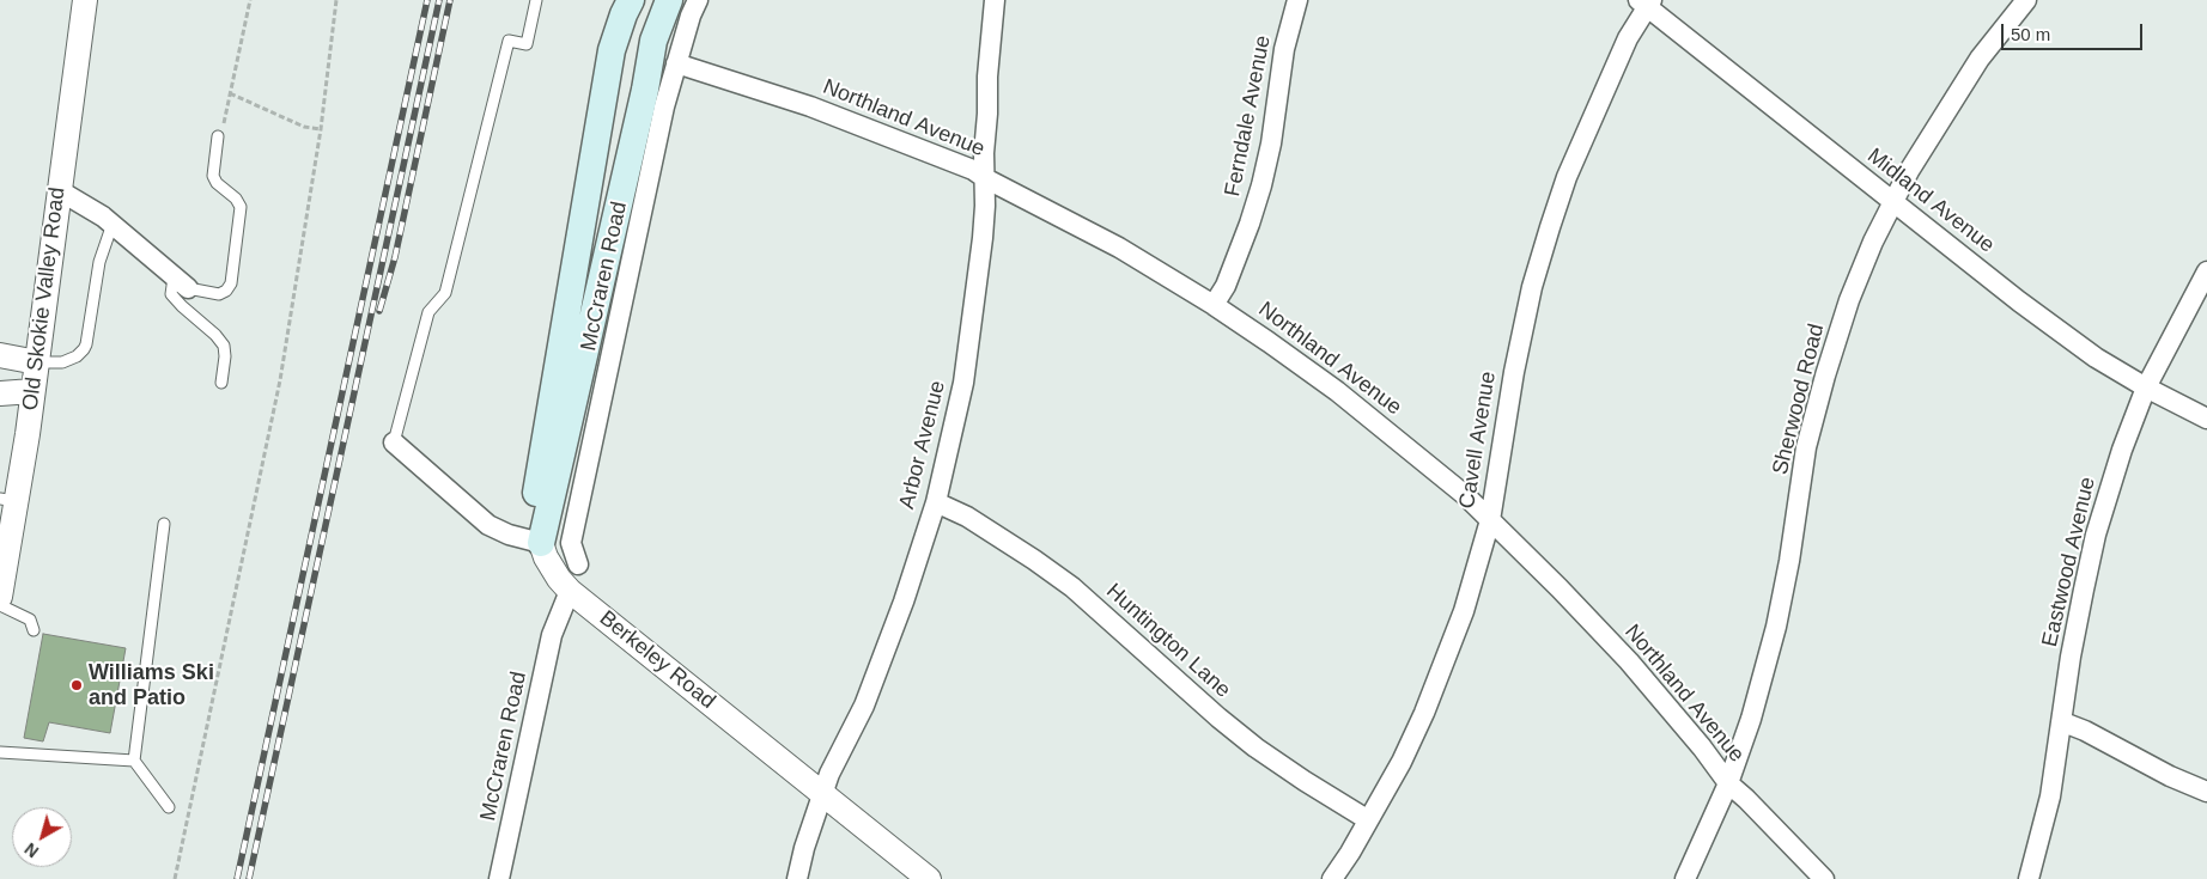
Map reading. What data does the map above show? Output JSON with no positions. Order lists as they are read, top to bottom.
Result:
{
  "streets": {
    "street": [
      "Ferndale Avenue",
      "Northland Avenue",
      "Midland Avenue",
      "McCraren Road",
      "Old Skokie Valley Road",
      "Sherwood Road",
      "Cavell Avenue",
      "Arbor Avenue",
      "Eastwood Avenue",
      "Huntington Lane",
      "Berkeley Road"
    ]
  },
  "crossings": [
    ["Ferndale Avenue", "Northland Avenue"],
    ["Northland Avenue", "McCraren Road"],
    ["Northland Avenue", "Sherwood Road"],
    ["Northland Avenue", "Cavell Avenue"],
    ["Northland Avenue", "Arbor Avenue"],
    ["Midland Avenue", "Sherwood Road"],
    ["Midland Avenue", "Cavell Avenue"],
    ["Midland Avenue", "Eastwood Avenue"],
    ["McCraren Road", "Berkeley Road"],
    ["Cavell Avenue", "Huntington Lane"],
    ["Arbor Avenue", "Huntington Lane"],
    ["Arbor Avenue", "Berkeley Road"]
  ],
  "places": ["Williams Ski and Patio"],
  "scale_bar": "50 m",
  "north": "bottom left"
}
